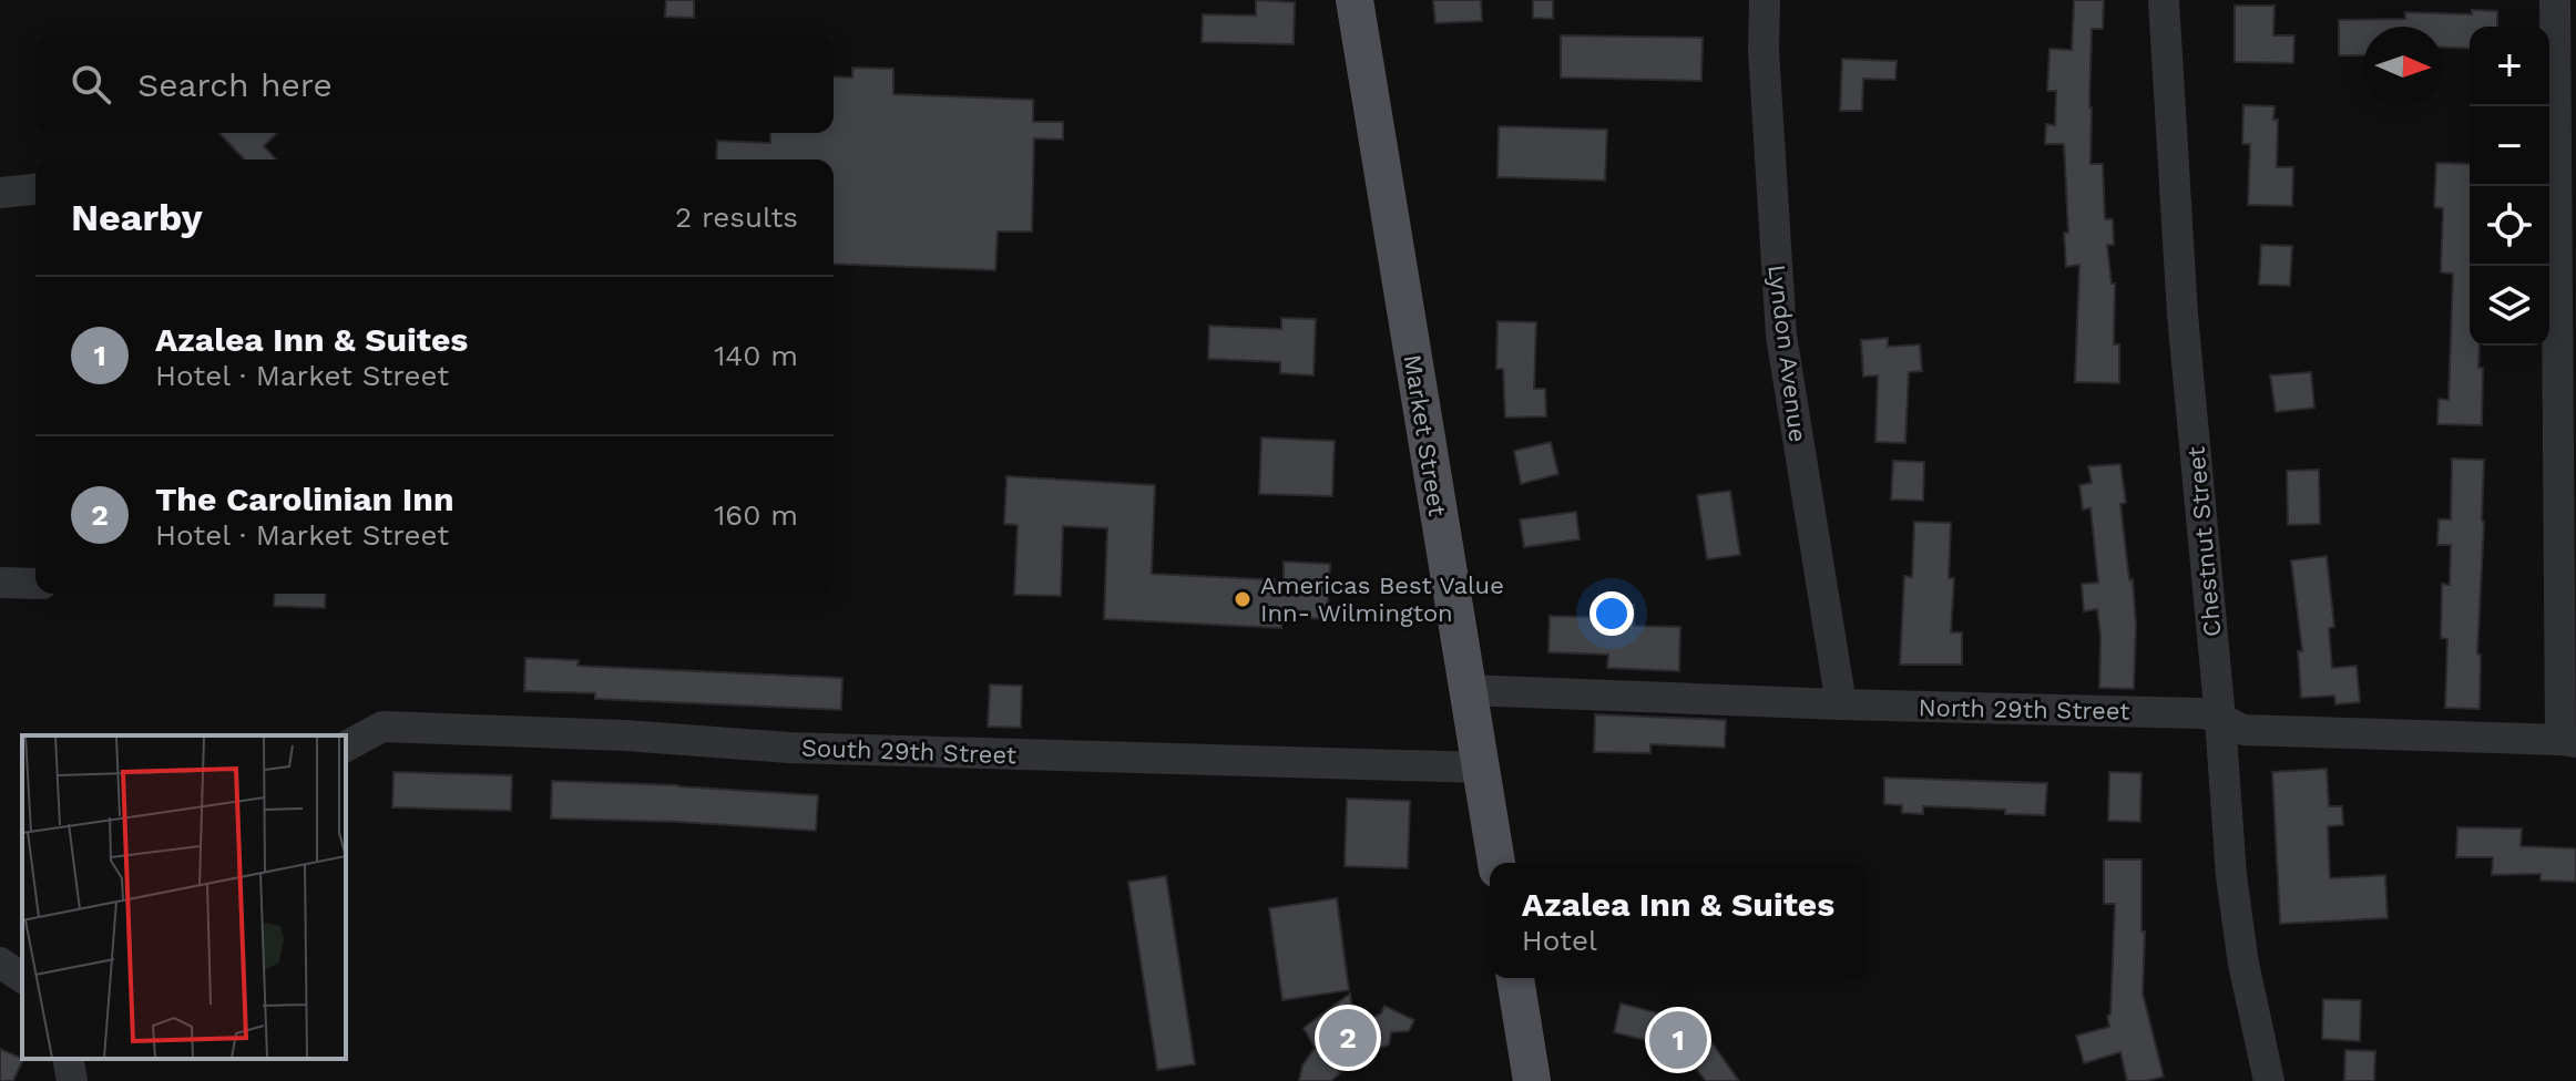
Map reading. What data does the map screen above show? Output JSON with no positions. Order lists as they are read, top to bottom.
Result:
{
  "streets": {
    "main road": ["Market Street"],
    "street": [
      "Lyndon Avenue",
      "Chestnut Street",
      "North 29th Street",
      "South 29th Street"
    ]
  },
  "crossings": [
    ["Lyndon Avenue", "North 29th Street"],
    ["Market Street", "North 29th Street"],
    ["Market Street", "South 29th Street"],
    ["Chestnut Street", "North 29th Street"]
  ],
  "places": ["Americas Best Value Inn- Wilmington"],
  "north": "right",
  "page": {
    "map_buttons": ["+", "−"],
    "search": "Search here",
    "heading": ["Nearby", "2 results"],
    "list": [
      {
        "mark": "1",
        "name": "Azalea Inn & Suites",
        "note": "Hotel · Market Street",
        "value": "140 m"
      },
      {
        "mark": "2",
        "name": "The Carolinian Inn",
        "note": "Hotel · Market Street",
        "value": "160 m"
      }
    ],
    "popup": ["Azalea Inn & Suites", "Hotel"],
    "pins": ["2", "1"]
  }
}
